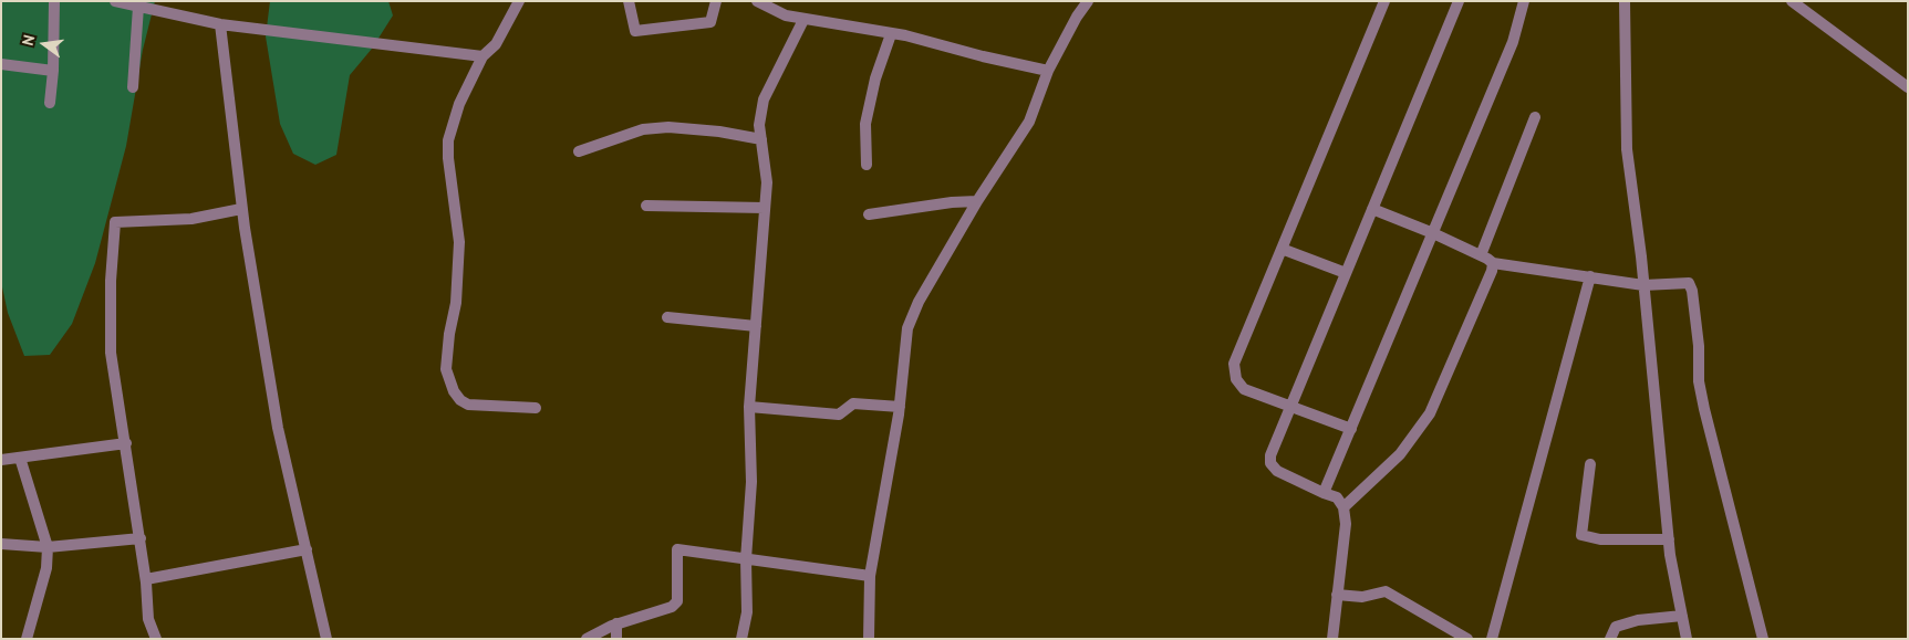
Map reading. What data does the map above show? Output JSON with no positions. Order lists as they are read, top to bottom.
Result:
{
  "north": "left"
}
